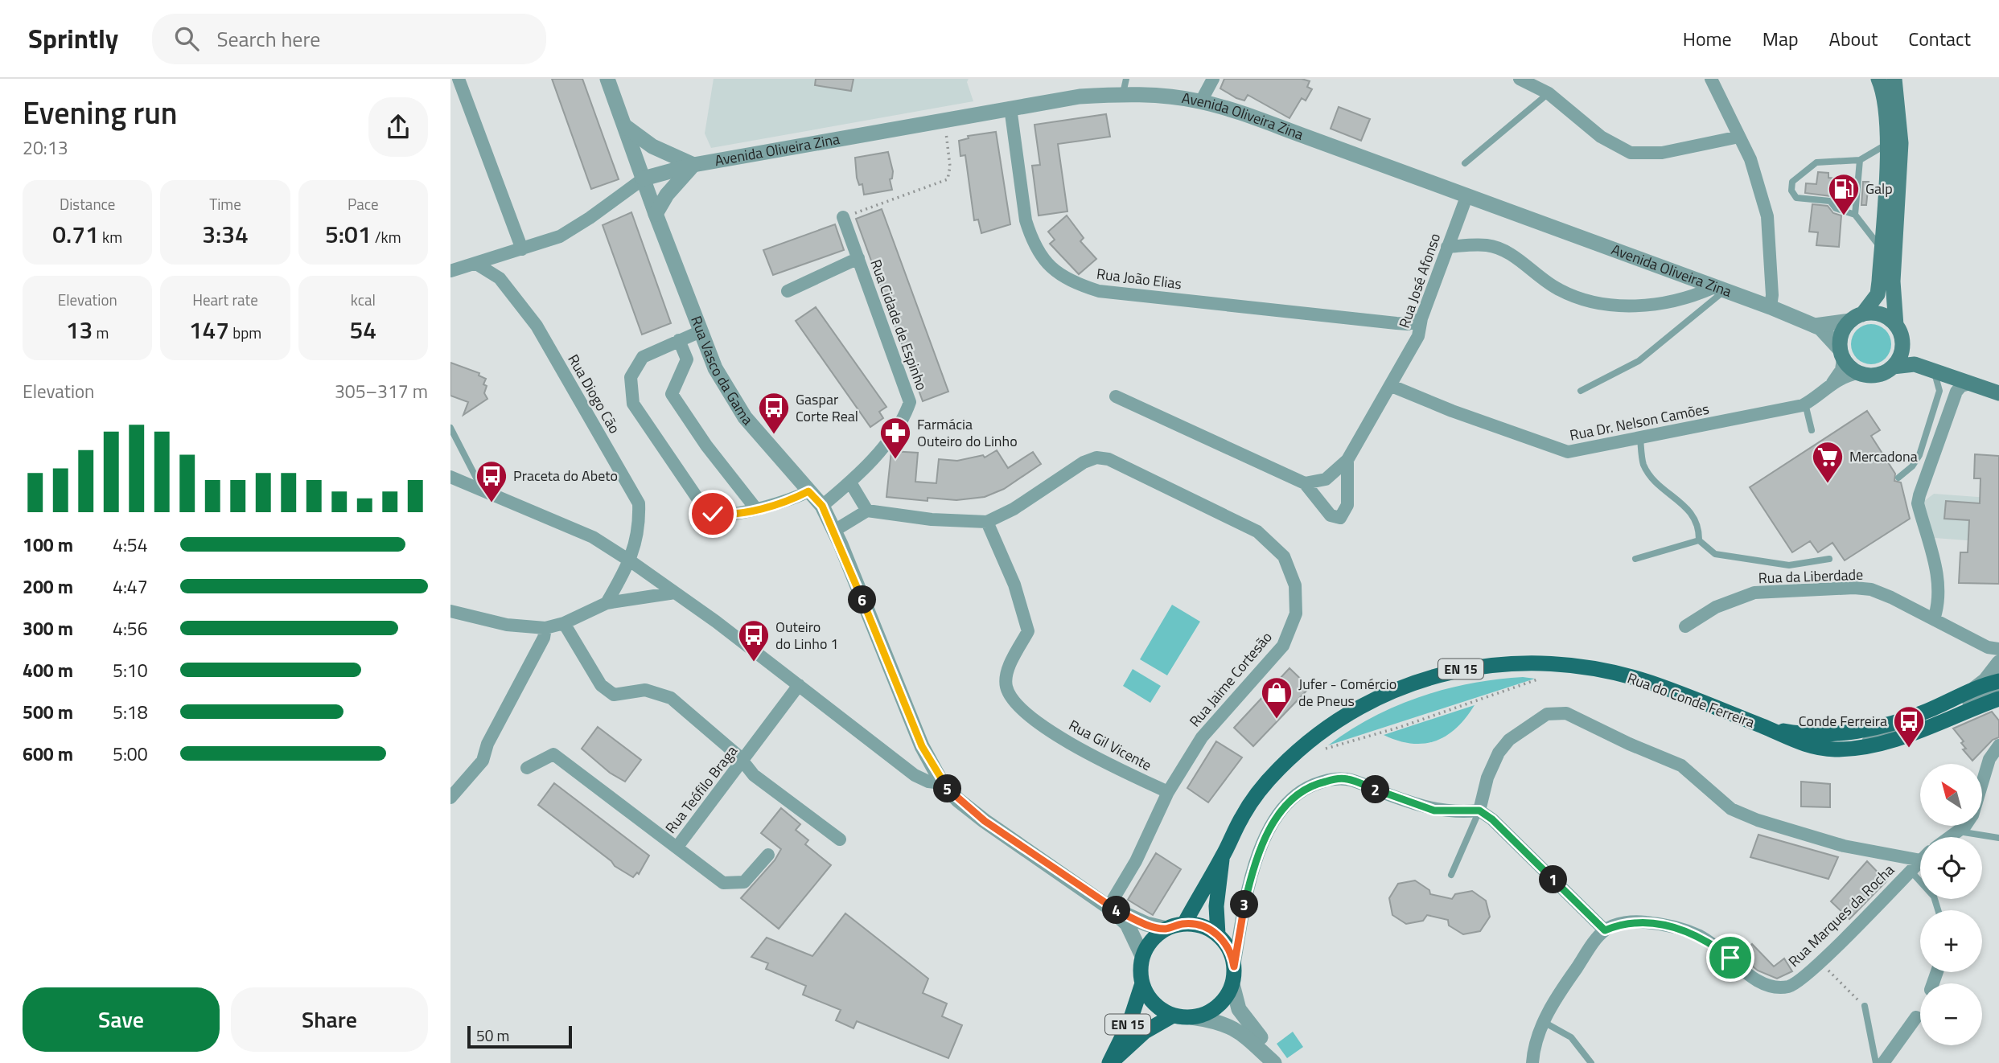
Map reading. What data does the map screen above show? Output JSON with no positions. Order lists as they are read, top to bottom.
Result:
{
  "streets": {
    "main road": ["Avenida Oliveira Zina", "EN 15", "Rua do Conde Ferreira"],
    "street": [
      "Rua João Elias",
      "Rua José Afonso",
      "Rua Cidade de Espinho",
      "Rua Vasco da Gama",
      "Rua Diogo Cão",
      "Rua Dr. Nelson Camões",
      "Rua da Liberdade",
      "Rua Jaime Cortesão",
      "Rua Gil Vicente",
      "Rua Teófilo Braga",
      "Rua Marques da Rocha"
    ]
  },
  "crossings": [
    ["Avenida Oliveira Zina", "Rua João Elias"],
    ["Avenida Oliveira Zina", "Rua José Afonso"],
    ["Avenida Oliveira Zina", "Rua Vasco da Gama"],
    ["Avenida Oliveira Zina", "Rua Dr. Nelson Camões"],
    ["Rua João Elias", "Rua José Afonso"],
    ["Rua José Afonso", "Rua Dr. Nelson Camões"],
    ["Rua Cidade de Espinho", "Rua Vasco da Gama"],
    ["Rua Vasco da Gama", "EN 15"],
    ["Rua Vasco da Gama", "Rua Jaime Cortesão"],
    ["Rua Vasco da Gama", "Rua do Conde Ferreira"],
    ["EN 15", "Rua do Conde Ferreira"],
    ["Rua Jaime Cortesão", "Rua Gil Vicente"]
  ],
  "places": {
    "fuel station": ["Galp"],
    "bus stop": [
      "Gaspar Corte Real",
      "Praceta do Abeto",
      "Outeiro do Linho 1",
      "Conde Ferreira"
    ],
    "pharmacy": ["Farmácia Outeiro do Linho"],
    "supermarket": ["Mercadona"],
    "shop": ["Jufer - Comércio de Pneus"]
  },
  "scale_bar": "50 m",
  "north": "top left",
  "page": {
    "header": "Sprintly",
    "search": "Search here",
    "nav": [
      "Home",
      "Map",
      "About",
      "Contact"
    ],
    "heading": ["Evening run", "20:13"],
    "stats": [
      ["Distance", "0.71 km"],
      ["Time", "3:34"],
      ["Pace", "5:01 /km"],
      ["Elevation", "13 m"],
      ["Heart rate", "147 bpm"],
      ["kcal", "54"]
    ],
    "chart": ["Elevation", "305–317 m"],
    "list": [
      {
        "name": "100 m",
        "note": "4:54"
      },
      {
        "name": "200 m",
        "note": "4:47"
      },
      {
        "name": "300 m",
        "note": "4:56"
      },
      {
        "name": "400 m",
        "note": "5:10"
      },
      {
        "name": "500 m",
        "note": "5:18"
      },
      {
        "name": "600 m",
        "note": "5:00"
      }
    ],
    "pins": [
      "6",
      "5",
      "2",
      "1",
      "3",
      "4"
    ],
    "map_buttons": ["+", "−"],
    "buttons": ["Save", "Share"],
    "scale": "50 m"
  }
}
